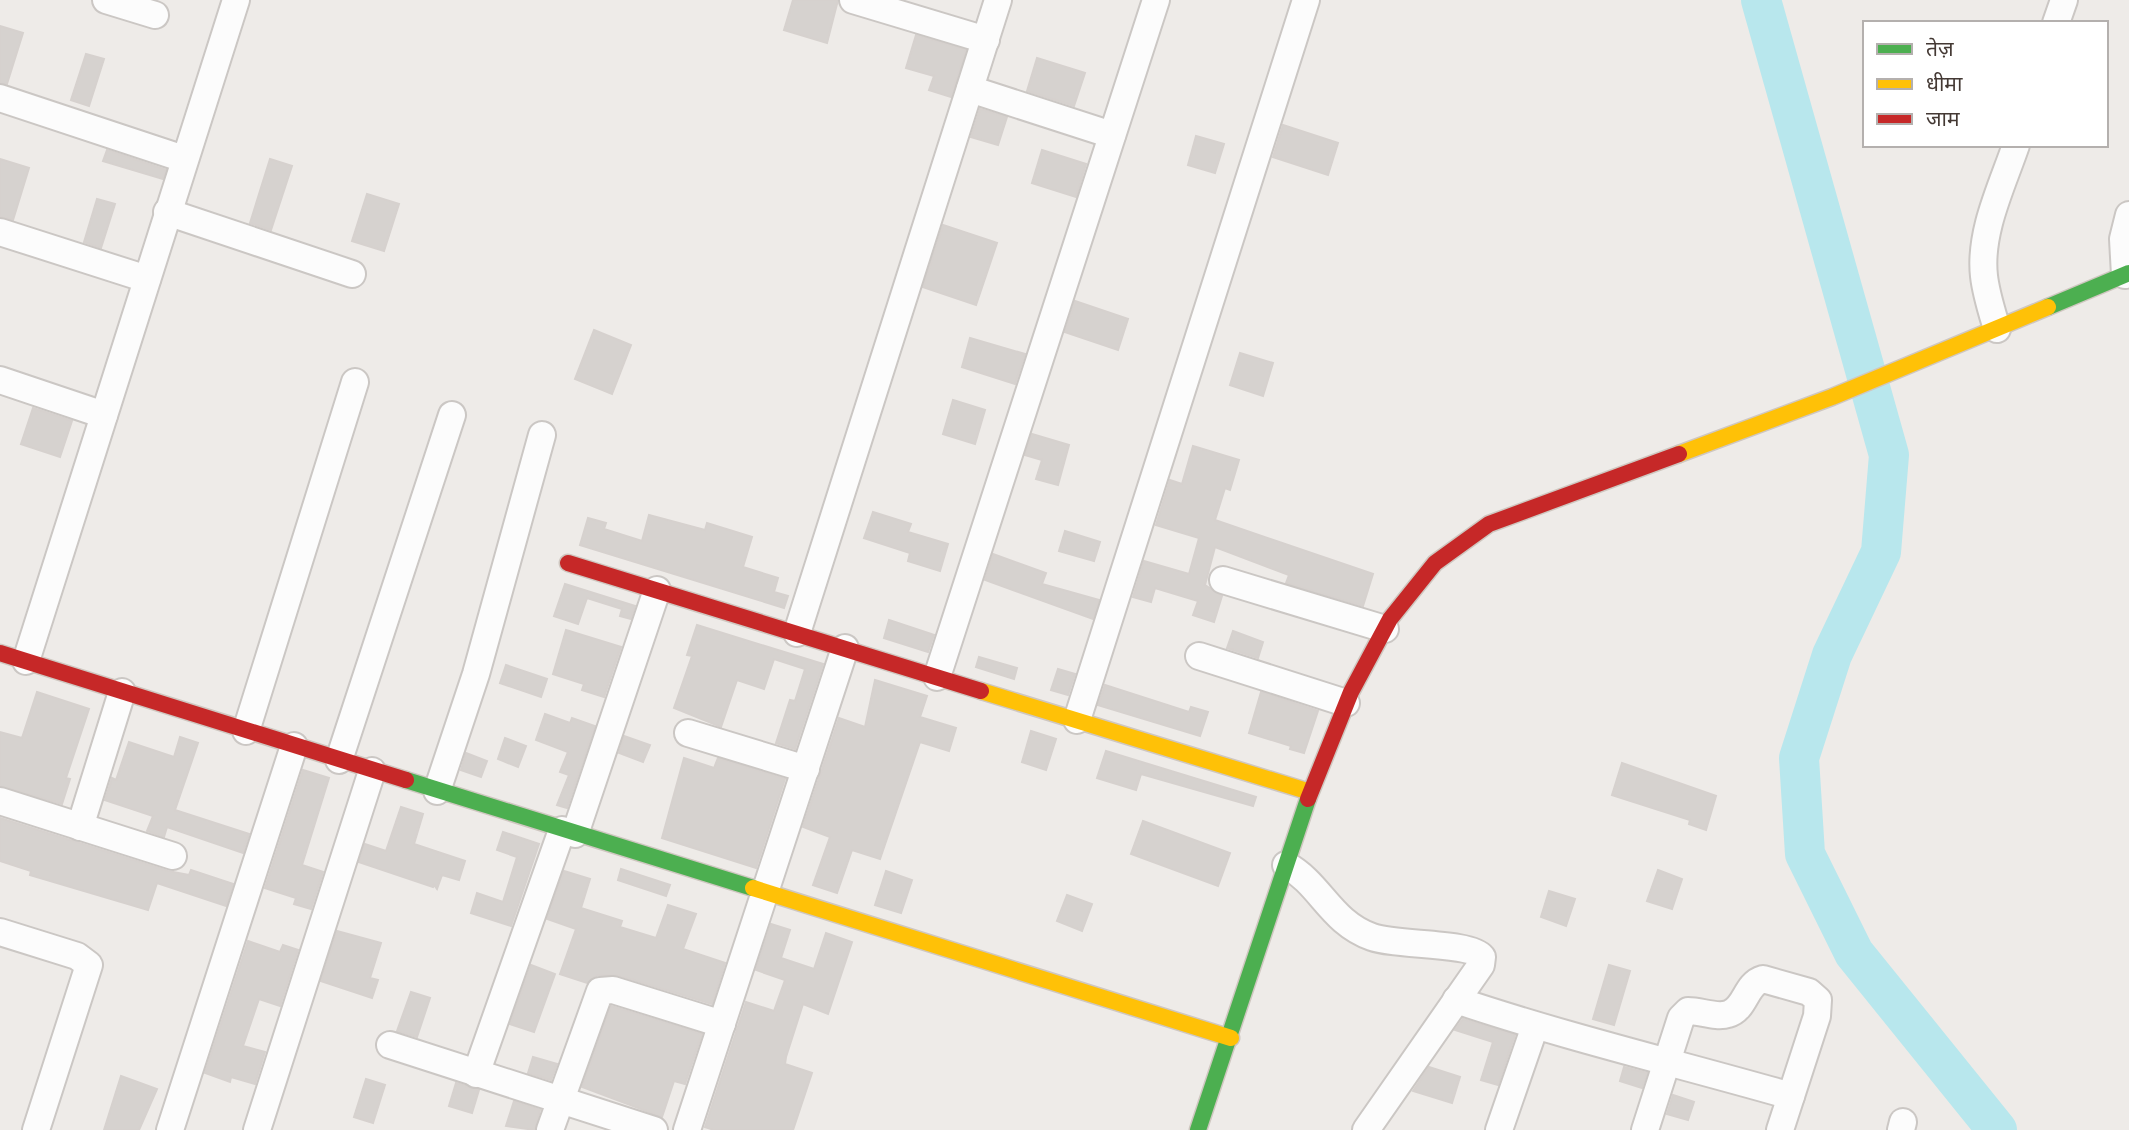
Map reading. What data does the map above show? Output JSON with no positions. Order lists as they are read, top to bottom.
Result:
{
  "legend": ["तेज़", "धीमा", "जाम"]
}
